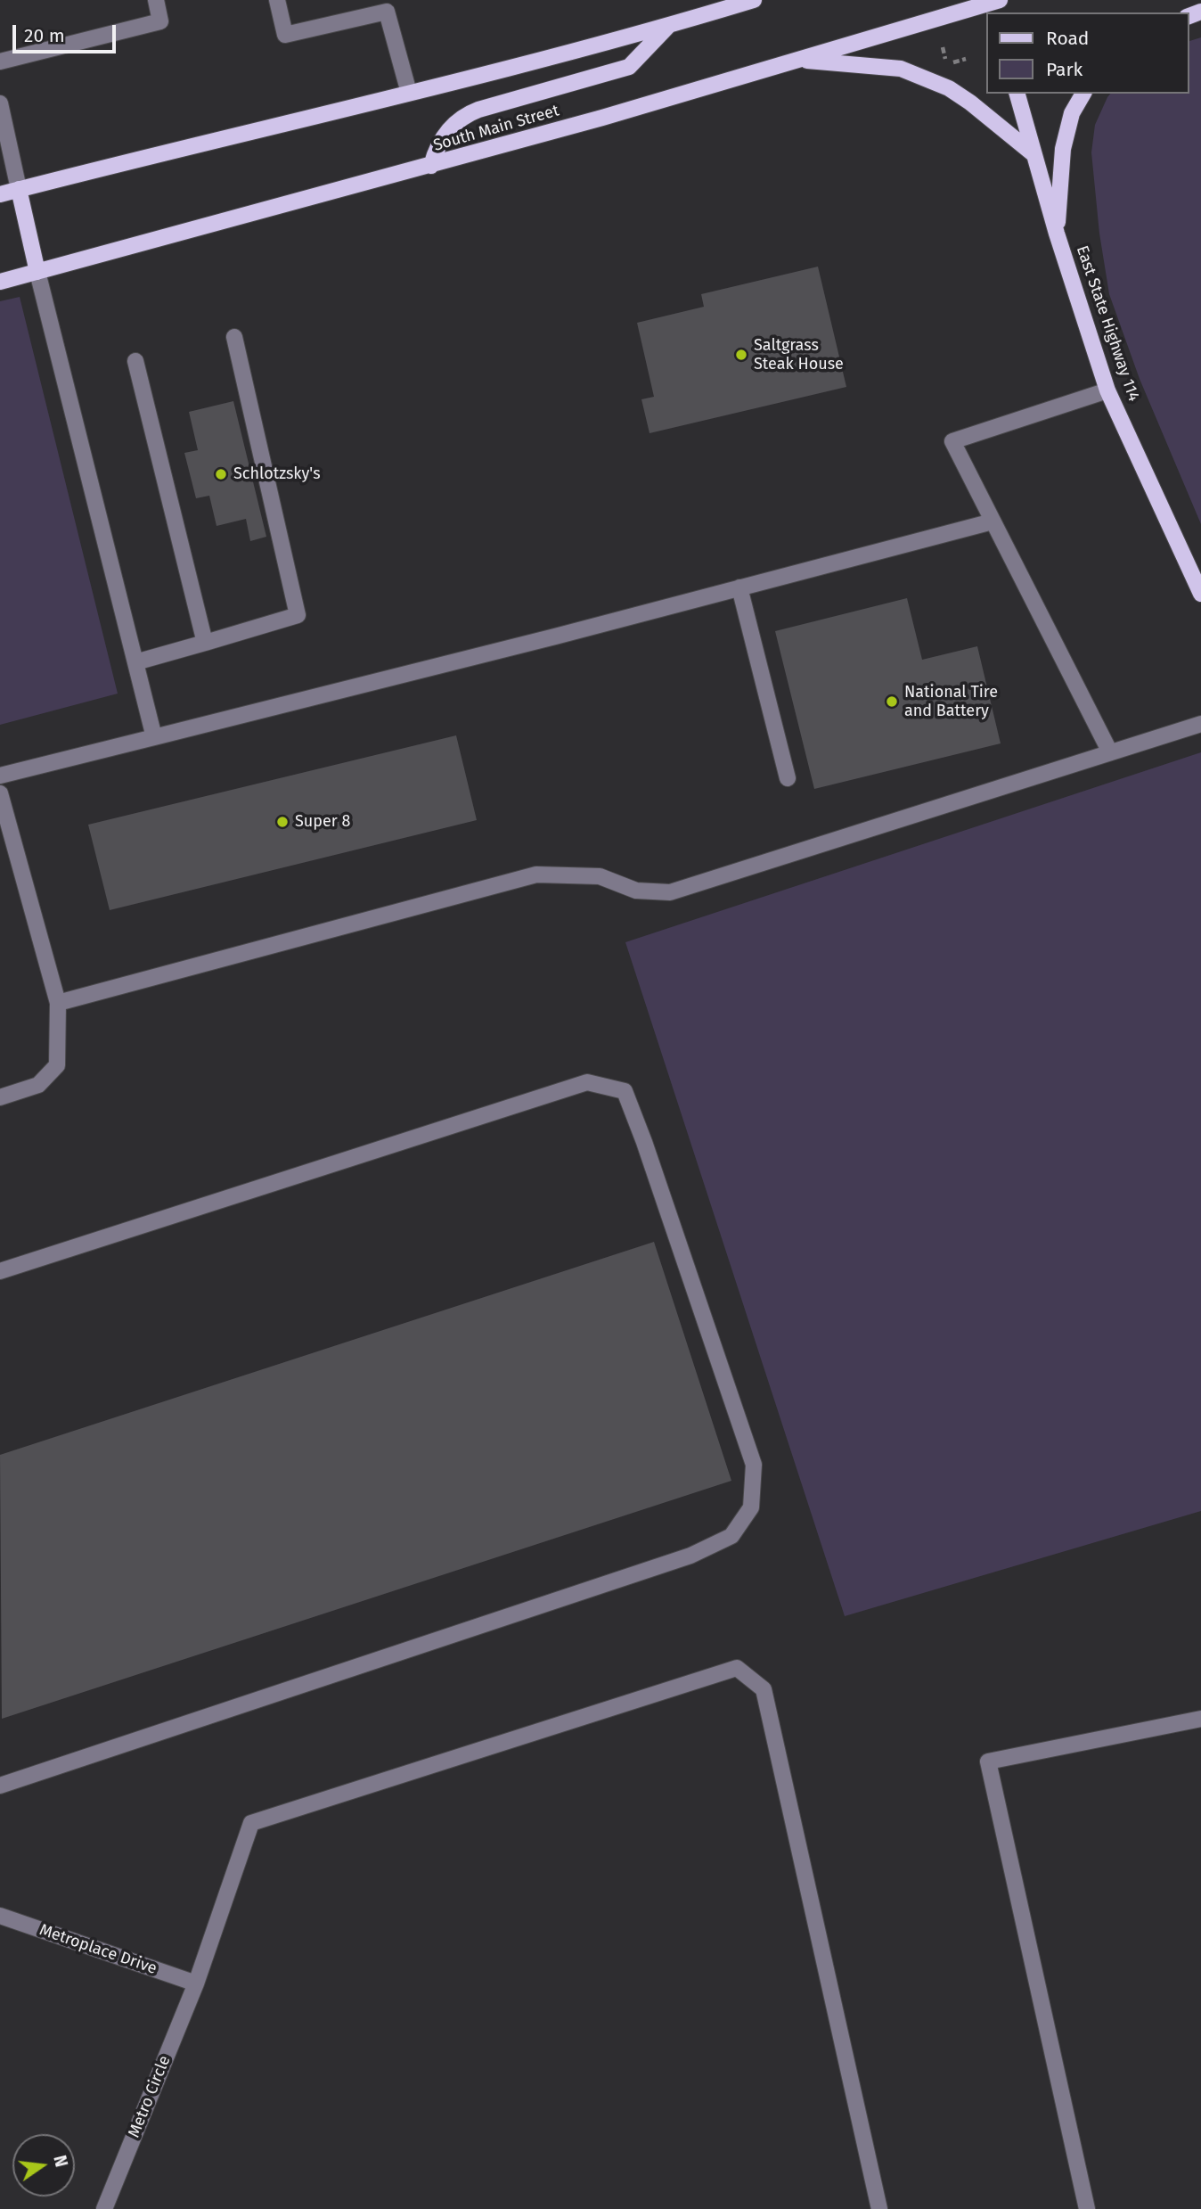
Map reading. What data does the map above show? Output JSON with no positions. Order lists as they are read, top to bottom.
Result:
{
  "streets": {
    "main road": ["South Main Street", "East State Highway 114"],
    "street": ["Metroplace Drive", "Metro Circle"]
  },
  "crossings": [
    ["Metroplace Drive", "Metro Circle"]
  ],
  "places": [
    "Saltgrass Steak House",
    "Schlotzsky's",
    "National Tire and Battery",
    "Super 8"
  ],
  "legend": ["Road", "Park"],
  "scale_bar": "20 m",
  "north": "right"
}
